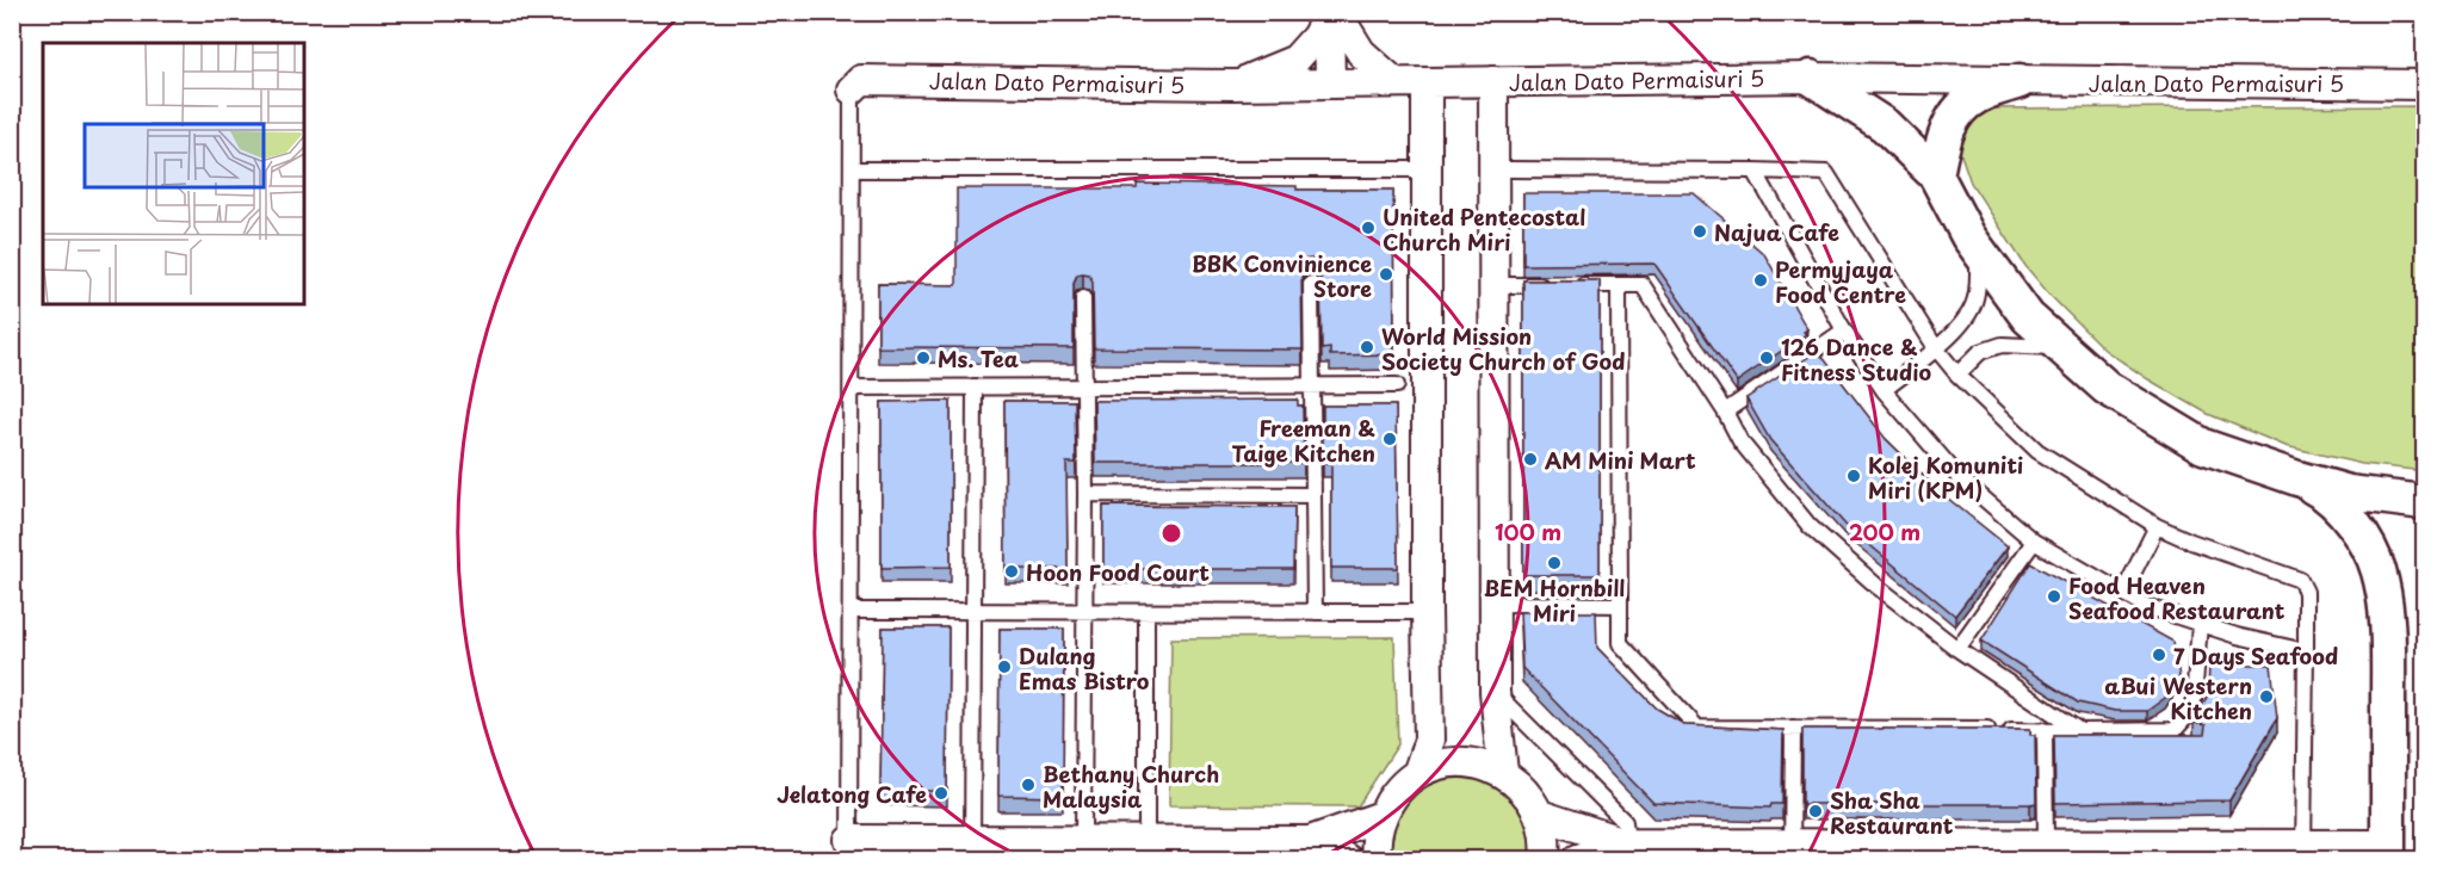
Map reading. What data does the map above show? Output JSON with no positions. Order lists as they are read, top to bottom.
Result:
{
  "streets": {
    "street": ["Jalan Dato Permaisuri 5"]
  },
  "places": [
    "United Pentecostal Church Miri",
    "Najua Cafe",
    "BBK Convinience Store",
    "Permyjaya Food Centre",
    "World Mission Society Church of God",
    "Ms. Tea",
    "126 Dance & Fitness Studio",
    "Freeman & Taige Kitchen",
    "AM Mini Mart",
    "Kolej Komuniti Miri (KPM)",
    "BEM Hornbill Miri",
    "Hoon Food Court",
    "Food Heaven Seafood Restaurant",
    "7 Days Seafood",
    "Dulang Emas Bistro",
    "aBui Western Kitchen",
    "Bethany Church Malaysia",
    "Jelatong Cafe",
    "Sha Sha Restaurant"
  ],
  "rings": ["100 m", "200 m"]
}
